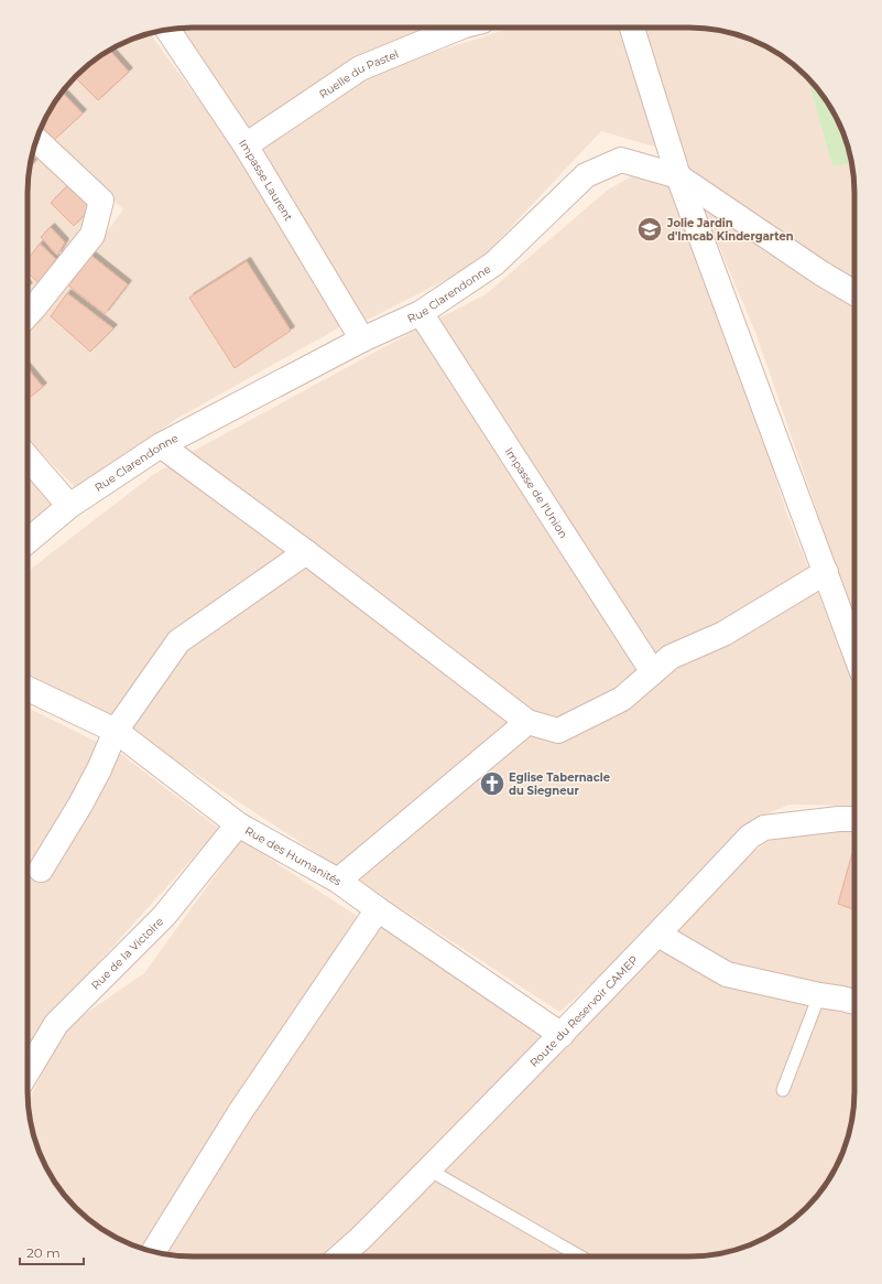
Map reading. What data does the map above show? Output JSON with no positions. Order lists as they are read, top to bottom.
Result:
{
  "streets": {
    "street": [
      "Ruelle du Pastel",
      "Impasse Laurent",
      "Rue Clarendonne",
      "Impasse de l'Union",
      "Rue des Humanités",
      "Rue de la Victoire",
      "Route du Reservoir CAMEP"
    ]
  },
  "crossings": [
    ["Ruelle du Pastel", "Impasse Laurent"],
    ["Impasse Laurent", "Rue Clarendonne"],
    ["Rue Clarendonne", "Impasse de l'Union"],
    ["Rue des Humanités", "Rue de la Victoire"],
    ["Rue des Humanités", "Route du Reservoir CAMEP"]
  ],
  "places": {
    "school or university": ["Jolie Jardin d'Imcab Kindergarten"],
    "church": ["Eglise Tabernacle du Siegneur"]
  },
  "scale_bar": "20 m"
}
